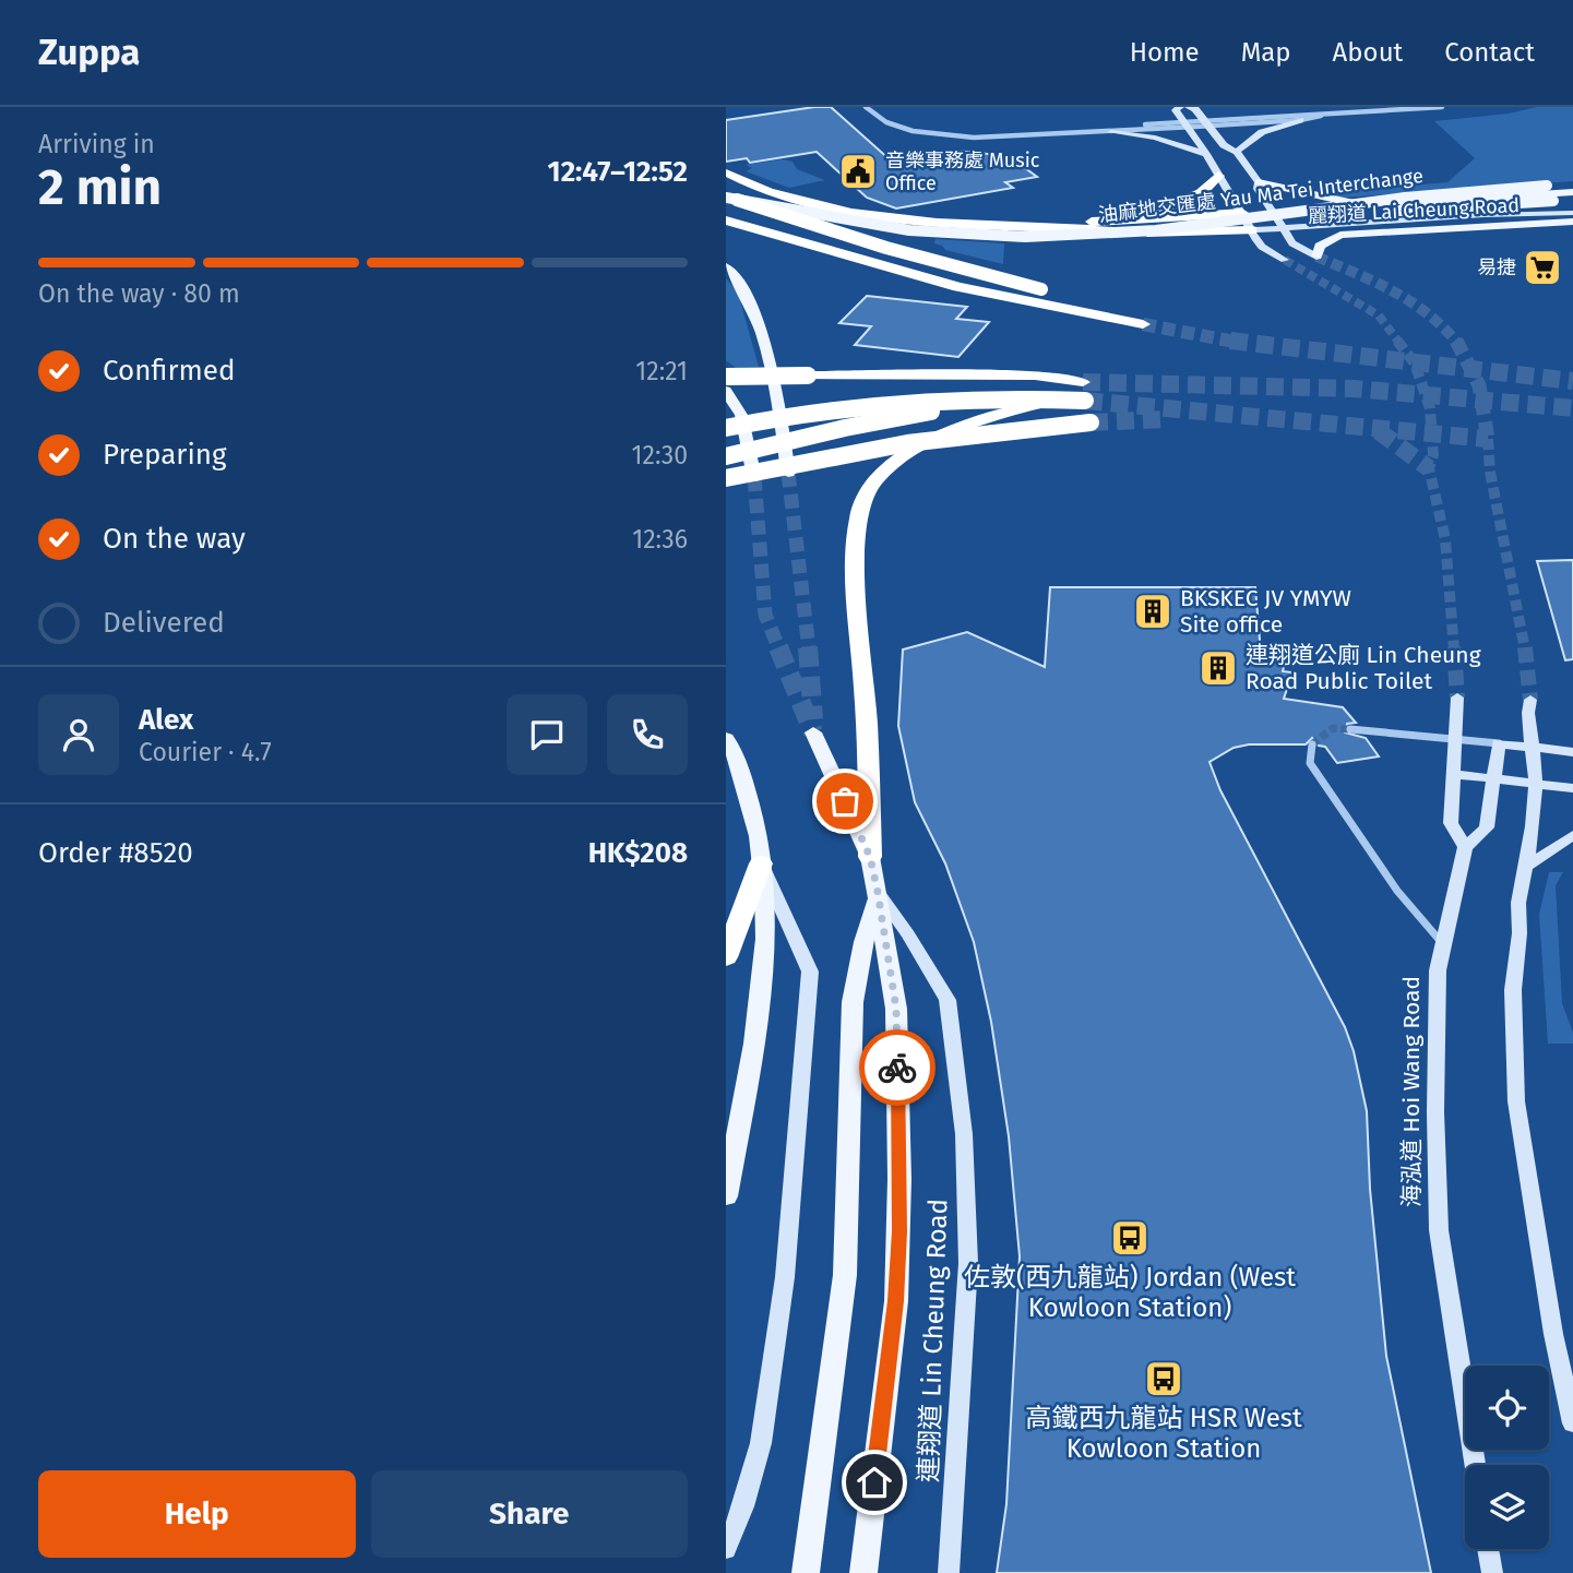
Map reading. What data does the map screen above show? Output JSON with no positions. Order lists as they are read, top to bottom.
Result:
{
  "streets": {
    "main road": ["油麻地交匯處 Yau Ma Tei Interchange", "麗翔道 Lai Cheung Road", "連翔道 Lin Cheung Road"],
    "street": ["海泓道 Hoi Wang Road"]
  },
  "places": {
    "public building": ["音樂事務處 Music Office"],
    "supermarket": ["易捷"],
    "building": ["BKSKEC JV YMYW Site office", "連翔道公廁 Lin Cheung Road Public Toilet"],
    "bus stop": ["佐敦(西九龍站) Jordan (West Kowloon Station)", "高鐵西九龍站 HSR West Kowloon Station"]
  },
  "page": {
    "header": "Zuppa",
    "nav": [
      "Home",
      "Map",
      "About",
      "Contact"
    ],
    "heading": ["2 min", "Arriving in", "12:47–12:52"],
    "panel": [
      "Alex",
      "Courier · 4.7",
      "Order #8520",
      "HK$208"
    ],
    "bar": "On the way · 80 m",
    "list": [
      ["Confirmed", "12:21"],
      ["Preparing", "12:30"],
      ["On the way", "12:36"],
      "Delivered"
    ],
    "buttons": ["Help", "Share"]
  }
}
